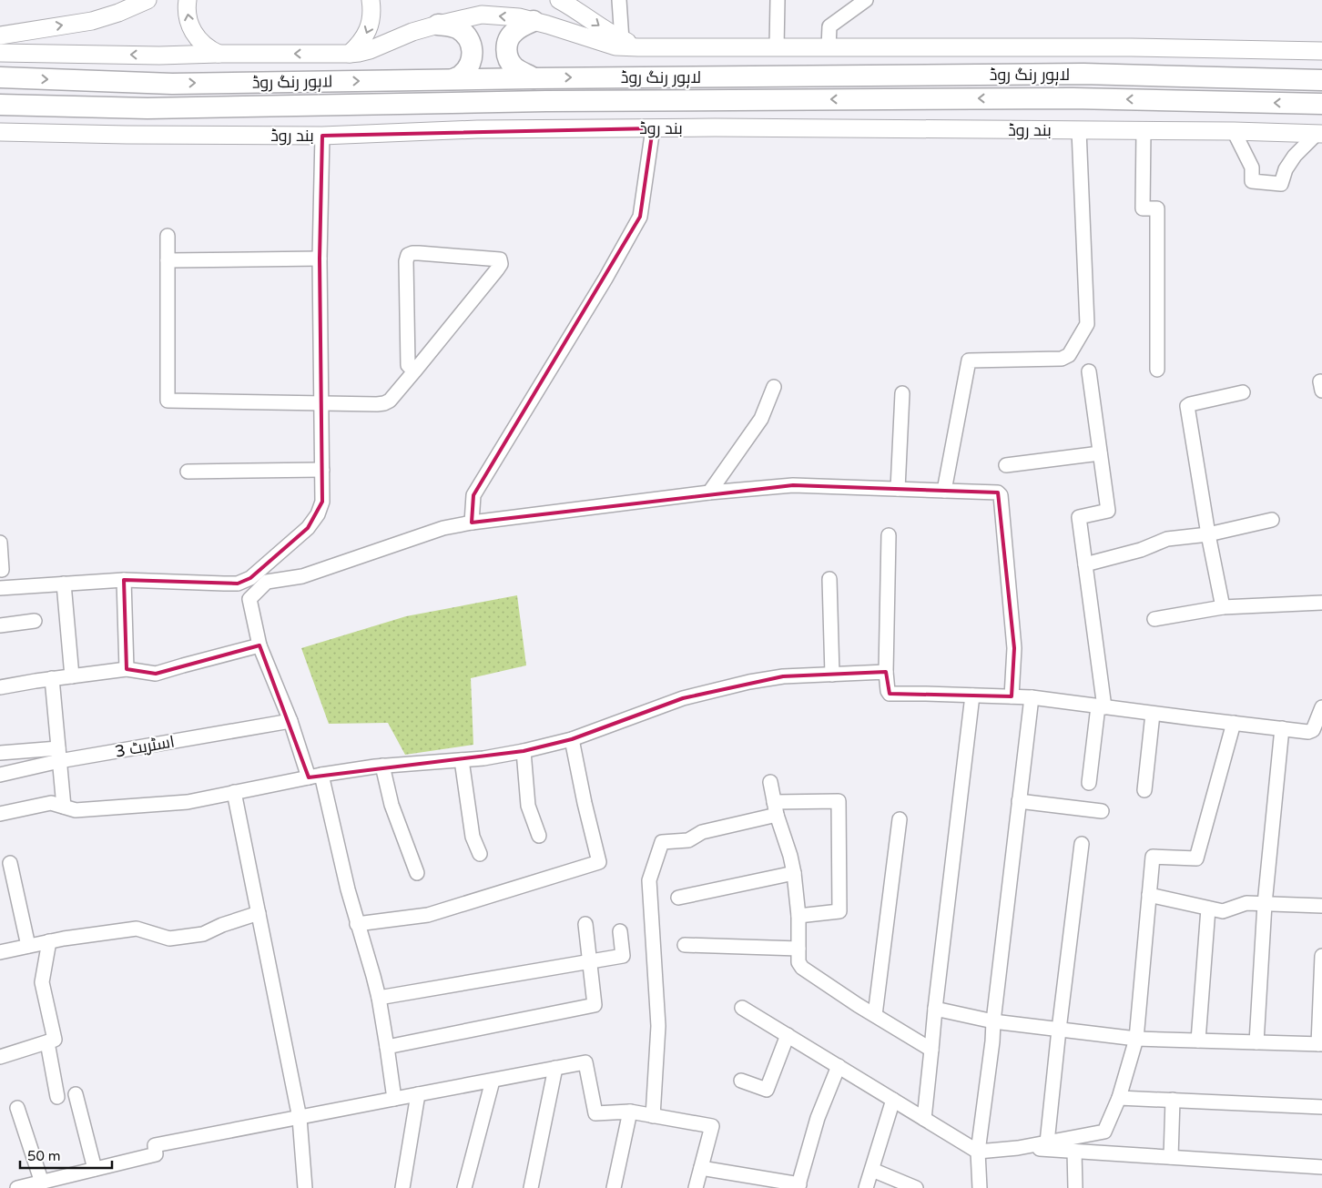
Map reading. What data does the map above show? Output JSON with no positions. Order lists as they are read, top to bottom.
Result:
{
  "streets": {
    "highway": ["لاہور رنگ روڈ"],
    "main road": ["بند روڈ"],
    "street": ["اسٹریٹ 3"]
  },
  "scale_bar": "50 m"
}
